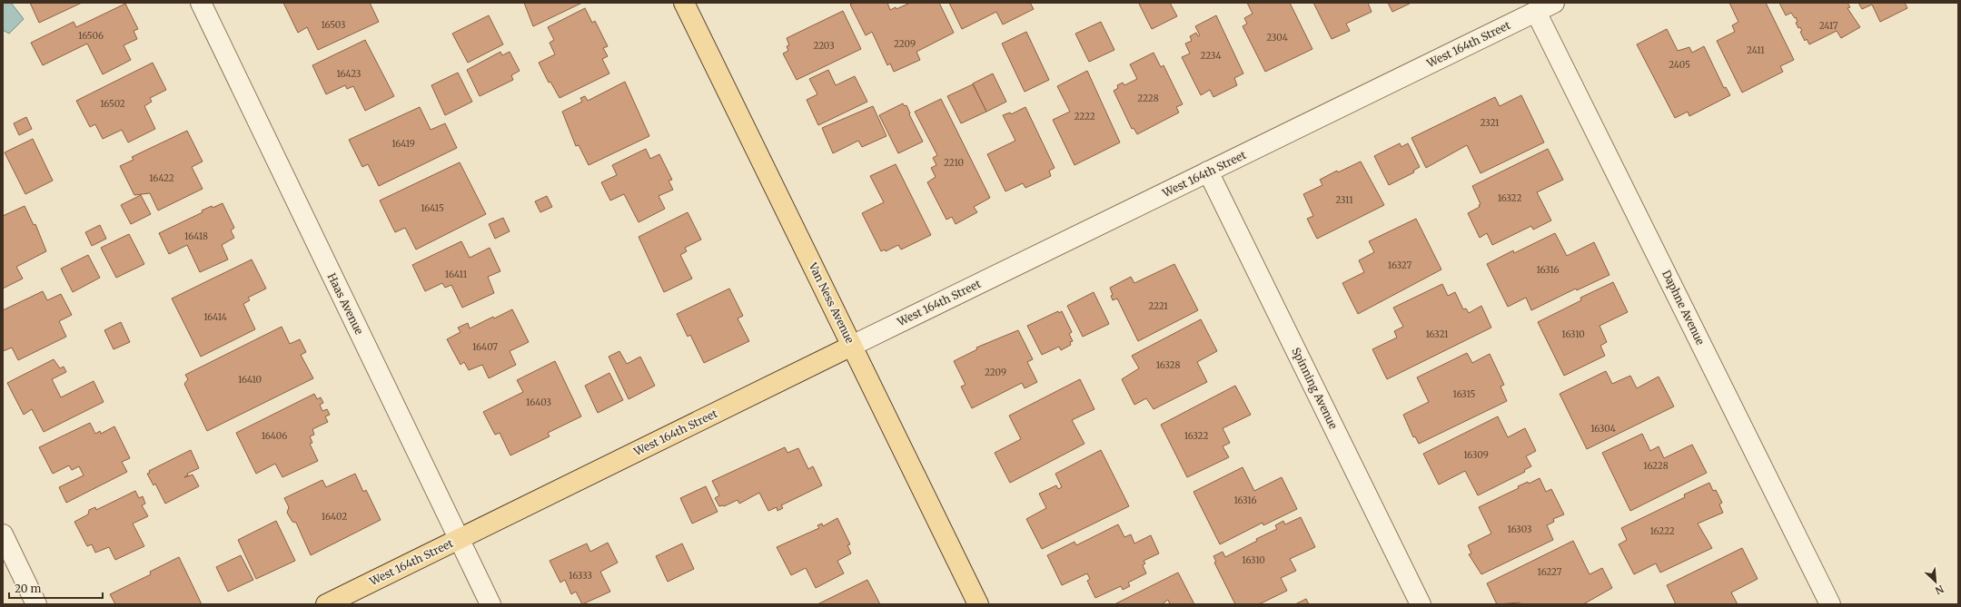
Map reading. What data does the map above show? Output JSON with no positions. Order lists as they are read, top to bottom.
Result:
{
  "streets": {
    "main road": ["West 164th Street", "Van Ness Avenue"],
    "street": ["Haas Avenue", "Daphne Avenue", "Spinning Avenue"]
  },
  "crossings": [
    ["West 164th Street", "Van Ness Avenue"],
    ["West 164th Street", "Haas Avenue"],
    ["West 164th Street", "Daphne Avenue"],
    ["West 164th Street", "Spinning Avenue"]
  ],
  "house_numbers": [
    "16503",
    "2417",
    "16506",
    "2304",
    "2209",
    "2203",
    "2411",
    "2234",
    "2405",
    "16423",
    "2228",
    "16502",
    "2222",
    "2321",
    "16419",
    "2210",
    "16422",
    "16322",
    "2311",
    "16415",
    "16418",
    "16327",
    "16316",
    "16411",
    "2221",
    "16414",
    "16321",
    "16310",
    "16407",
    "16328",
    "2209",
    "16410",
    "16315",
    "16403",
    "16304",
    "16406",
    "16322",
    "16309",
    "16228",
    "16316",
    "16402",
    "16303",
    "16222",
    "16310",
    "16227",
    "16333"
  ],
  "scale_bar": "20 m",
  "north": "bottom right"
}
